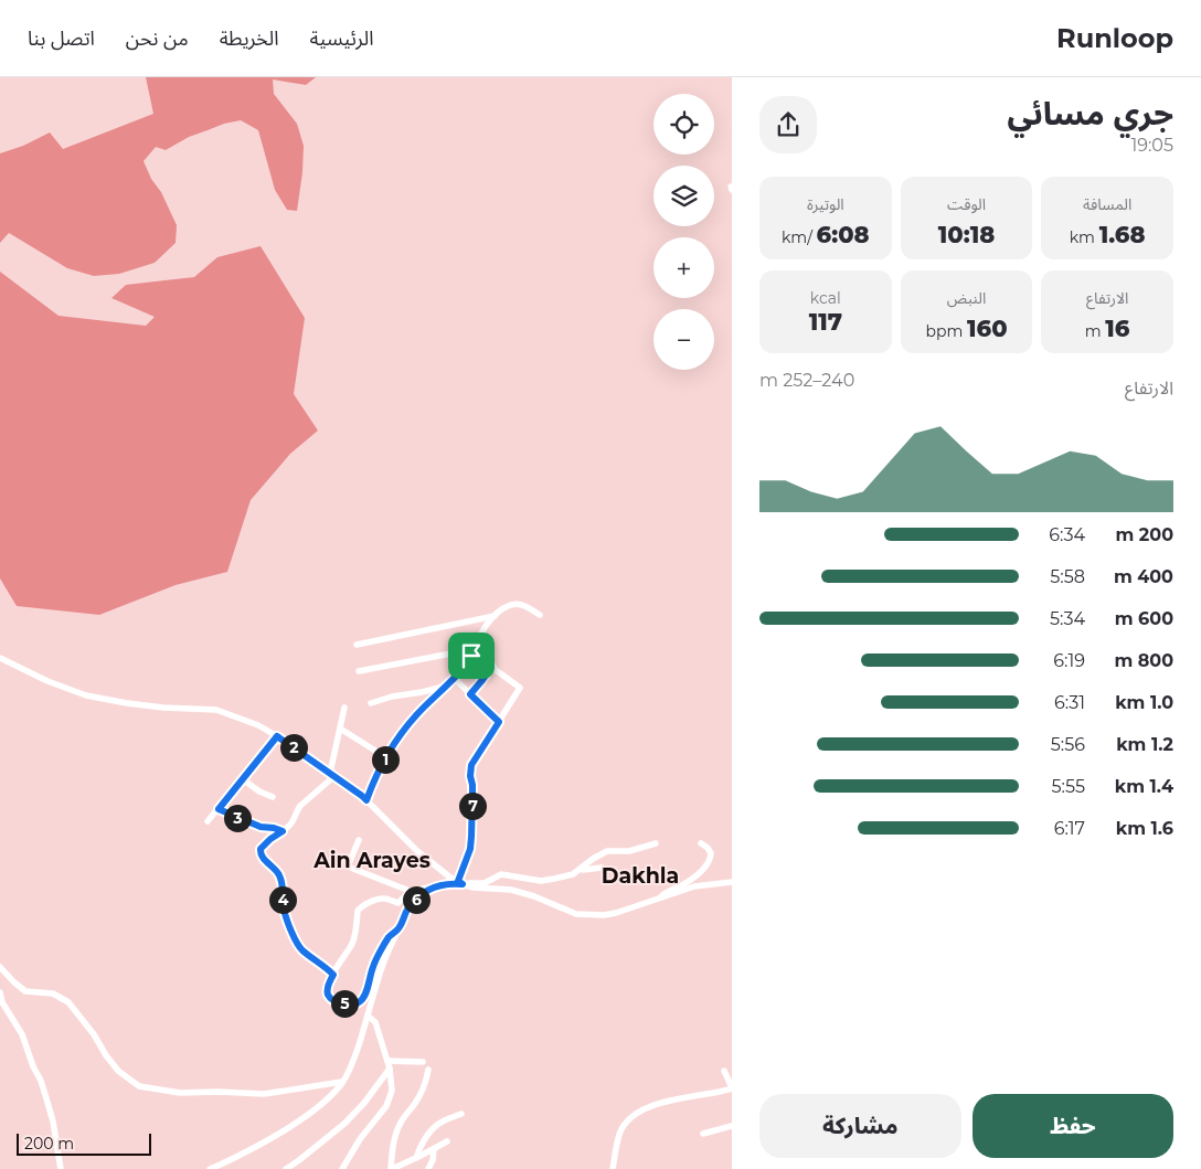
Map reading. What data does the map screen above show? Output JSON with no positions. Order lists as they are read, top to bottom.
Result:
{
  "districts": ["Ain Arayes", "Dakhla"],
  "scale_bar": "200 m",
  "page": {
    "header": "Runloop",
    "nav": [
      "الرئيسية",
      "الخريطة",
      "من نحن",
      "اتصل بنا"
    ],
    "heading": ["جري مسائي", "19:05"],
    "map_buttons": ["+", "−"],
    "stats": [
      ["المسافة", "1.68 km"],
      ["الوقت", "10:18"],
      ["الوتيرة", "6:08 /km"],
      ["الارتفاع", "16 m"],
      ["النبض", "160 bpm"],
      ["kcal", "117"]
    ],
    "chart": ["الارتفاع", "240–252 m"],
    "list": [
      {
        "name": "200 m",
        "note": "6:34"
      },
      {
        "name": "400 m",
        "note": "5:58"
      },
      {
        "name": "600 m",
        "note": "5:34"
      },
      {
        "name": "800 m",
        "note": "6:19"
      },
      {
        "name": "1.0 km",
        "note": "6:31"
      },
      {
        "name": "1.2 km",
        "note": "5:56"
      },
      {
        "name": "1.4 km",
        "note": "5:55"
      },
      {
        "name": "1.6 km",
        "note": "6:17"
      }
    ],
    "pins": [
      "2",
      "1",
      "7",
      "3",
      "4",
      "6",
      "5"
    ],
    "buttons": ["حفظ", "مشاركة"],
    "scale": "200 m"
  }
}
